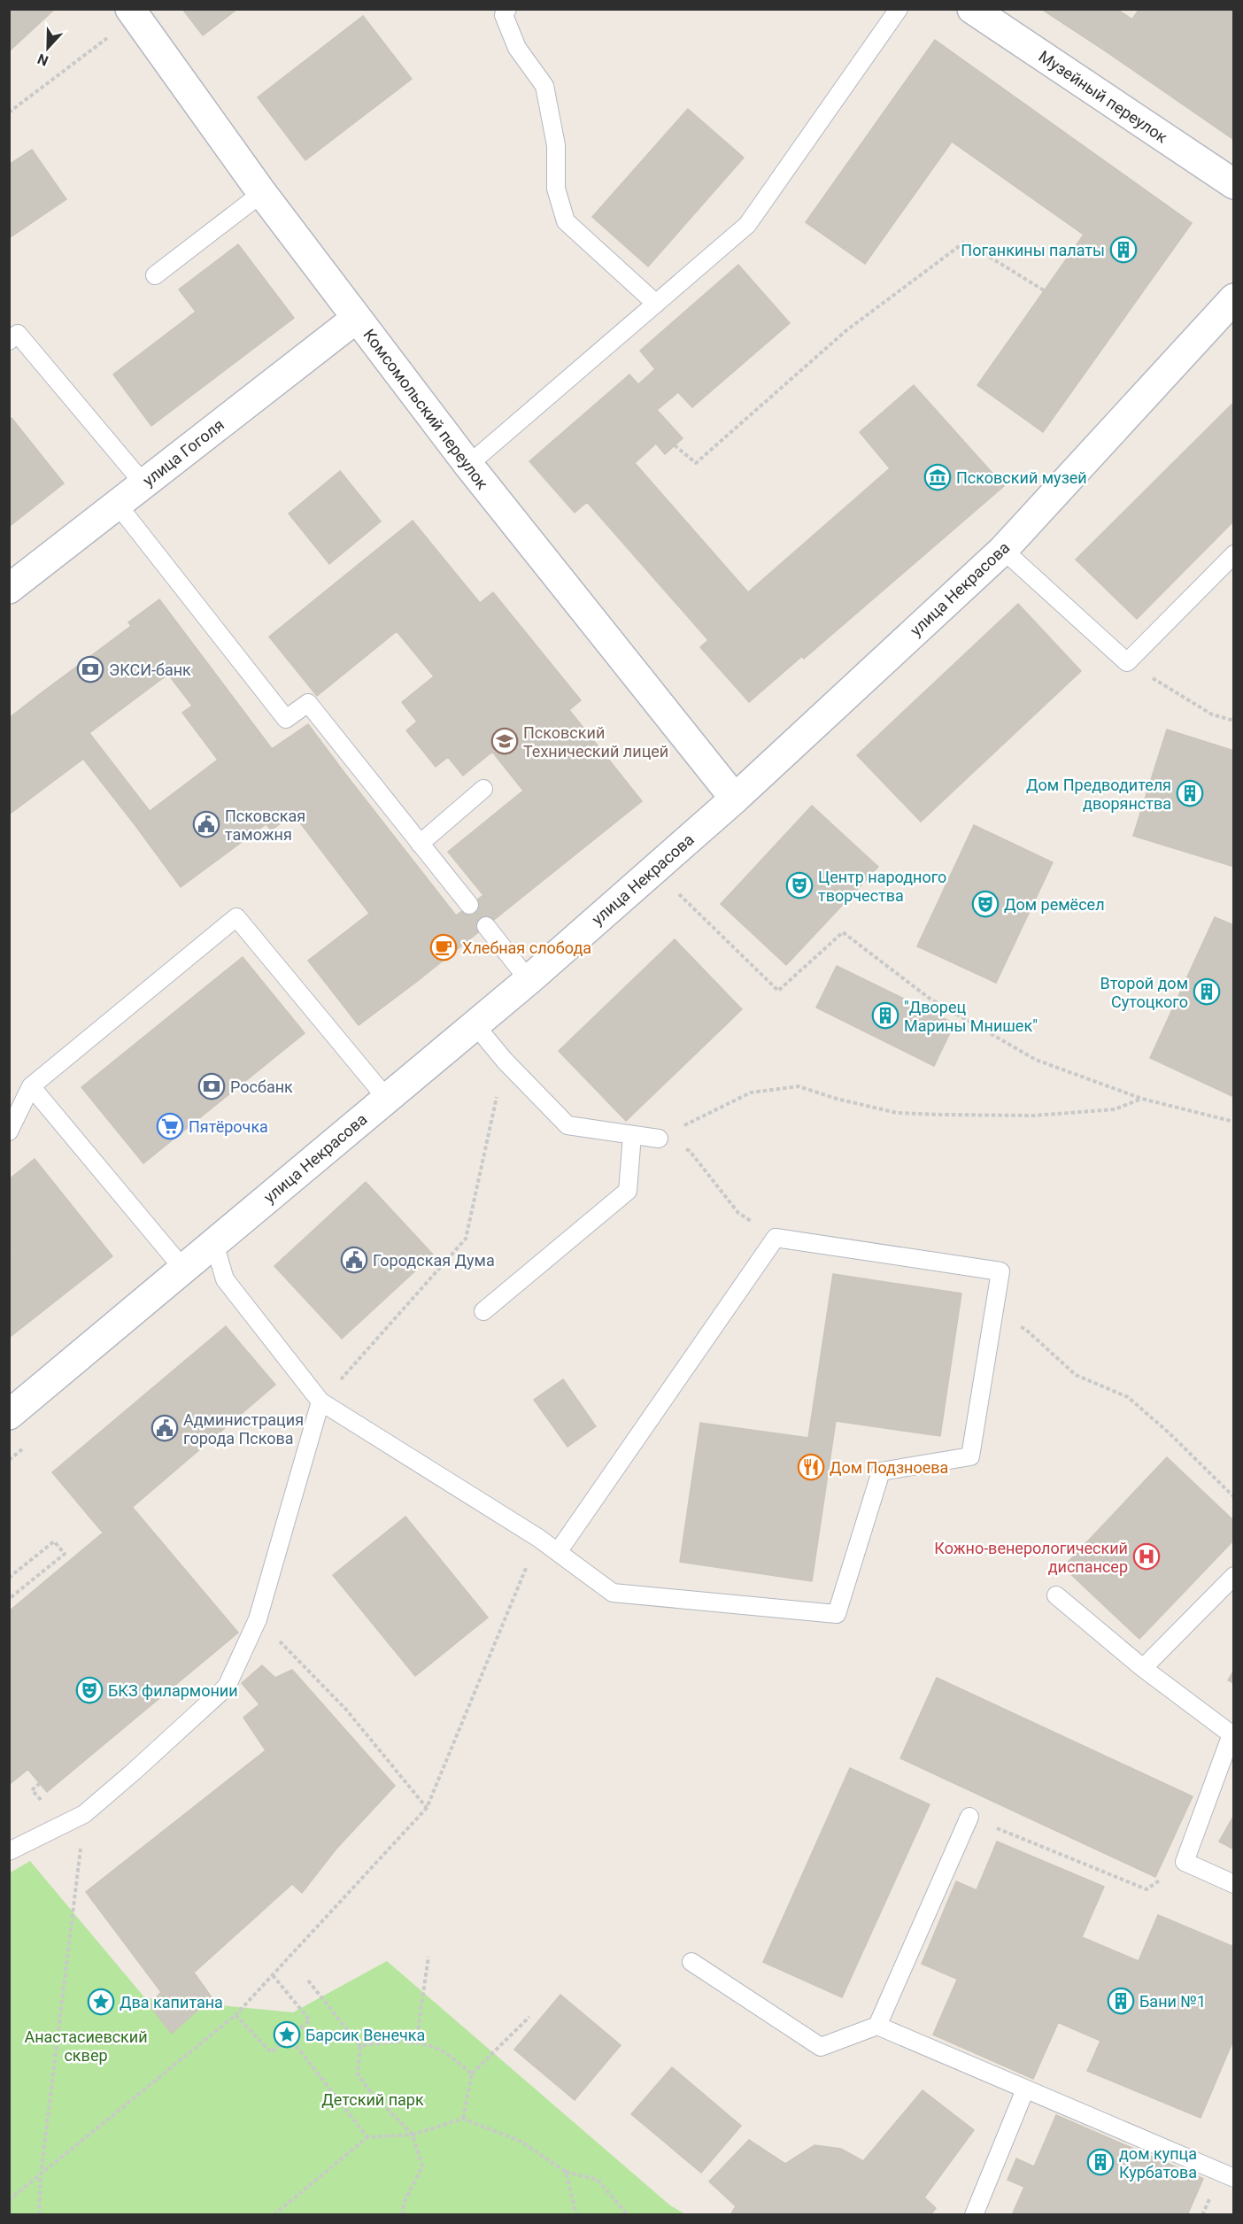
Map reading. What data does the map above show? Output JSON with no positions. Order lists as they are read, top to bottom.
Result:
{
  "streets": {
    "street": [
      "Музейный переулок",
      "Комсомольский переулок",
      "улица Гоголя",
      "улица Некрасова"
    ]
  },
  "crossings": [
    ["Комсомольский переулок", "улица Гоголя"],
    ["Комсомольский переулок", "улица Некрасова"]
  ],
  "parks": ["Анастасиевский сквер", "Детский парк"],
  "places": {
    "building": [
      "Поганкины палаты",
      "Дом Предводителя дворянства",
      "Второй дом Сутоцкого",
      "\"Дворец Марины Мнишек\"",
      "Бани №1",
      "дом купца Курбатова"
    ],
    "museum": ["Псковский музей"],
    "bank": ["ЭКСИ-банк", "Росбанк"],
    "school or university": ["Псковский Технический лицей"],
    "public building": ["Псковская таможня", "Городская Дума", "Администрация города Пскова"],
    "theatre": ["Центр народного творчества", "Дом ремёсел", "БКЗ филармонии"],
    "cafe": ["Хлебная слобода"],
    "supermarket": ["Пятёрочка"],
    "restaurant": ["Дом Подзноева"],
    "hospital": ["Кожно-венерологический диспансер"],
    "place": ["Два капитана", "Барсик Венечка"]
  },
  "north": "bottom"
}
